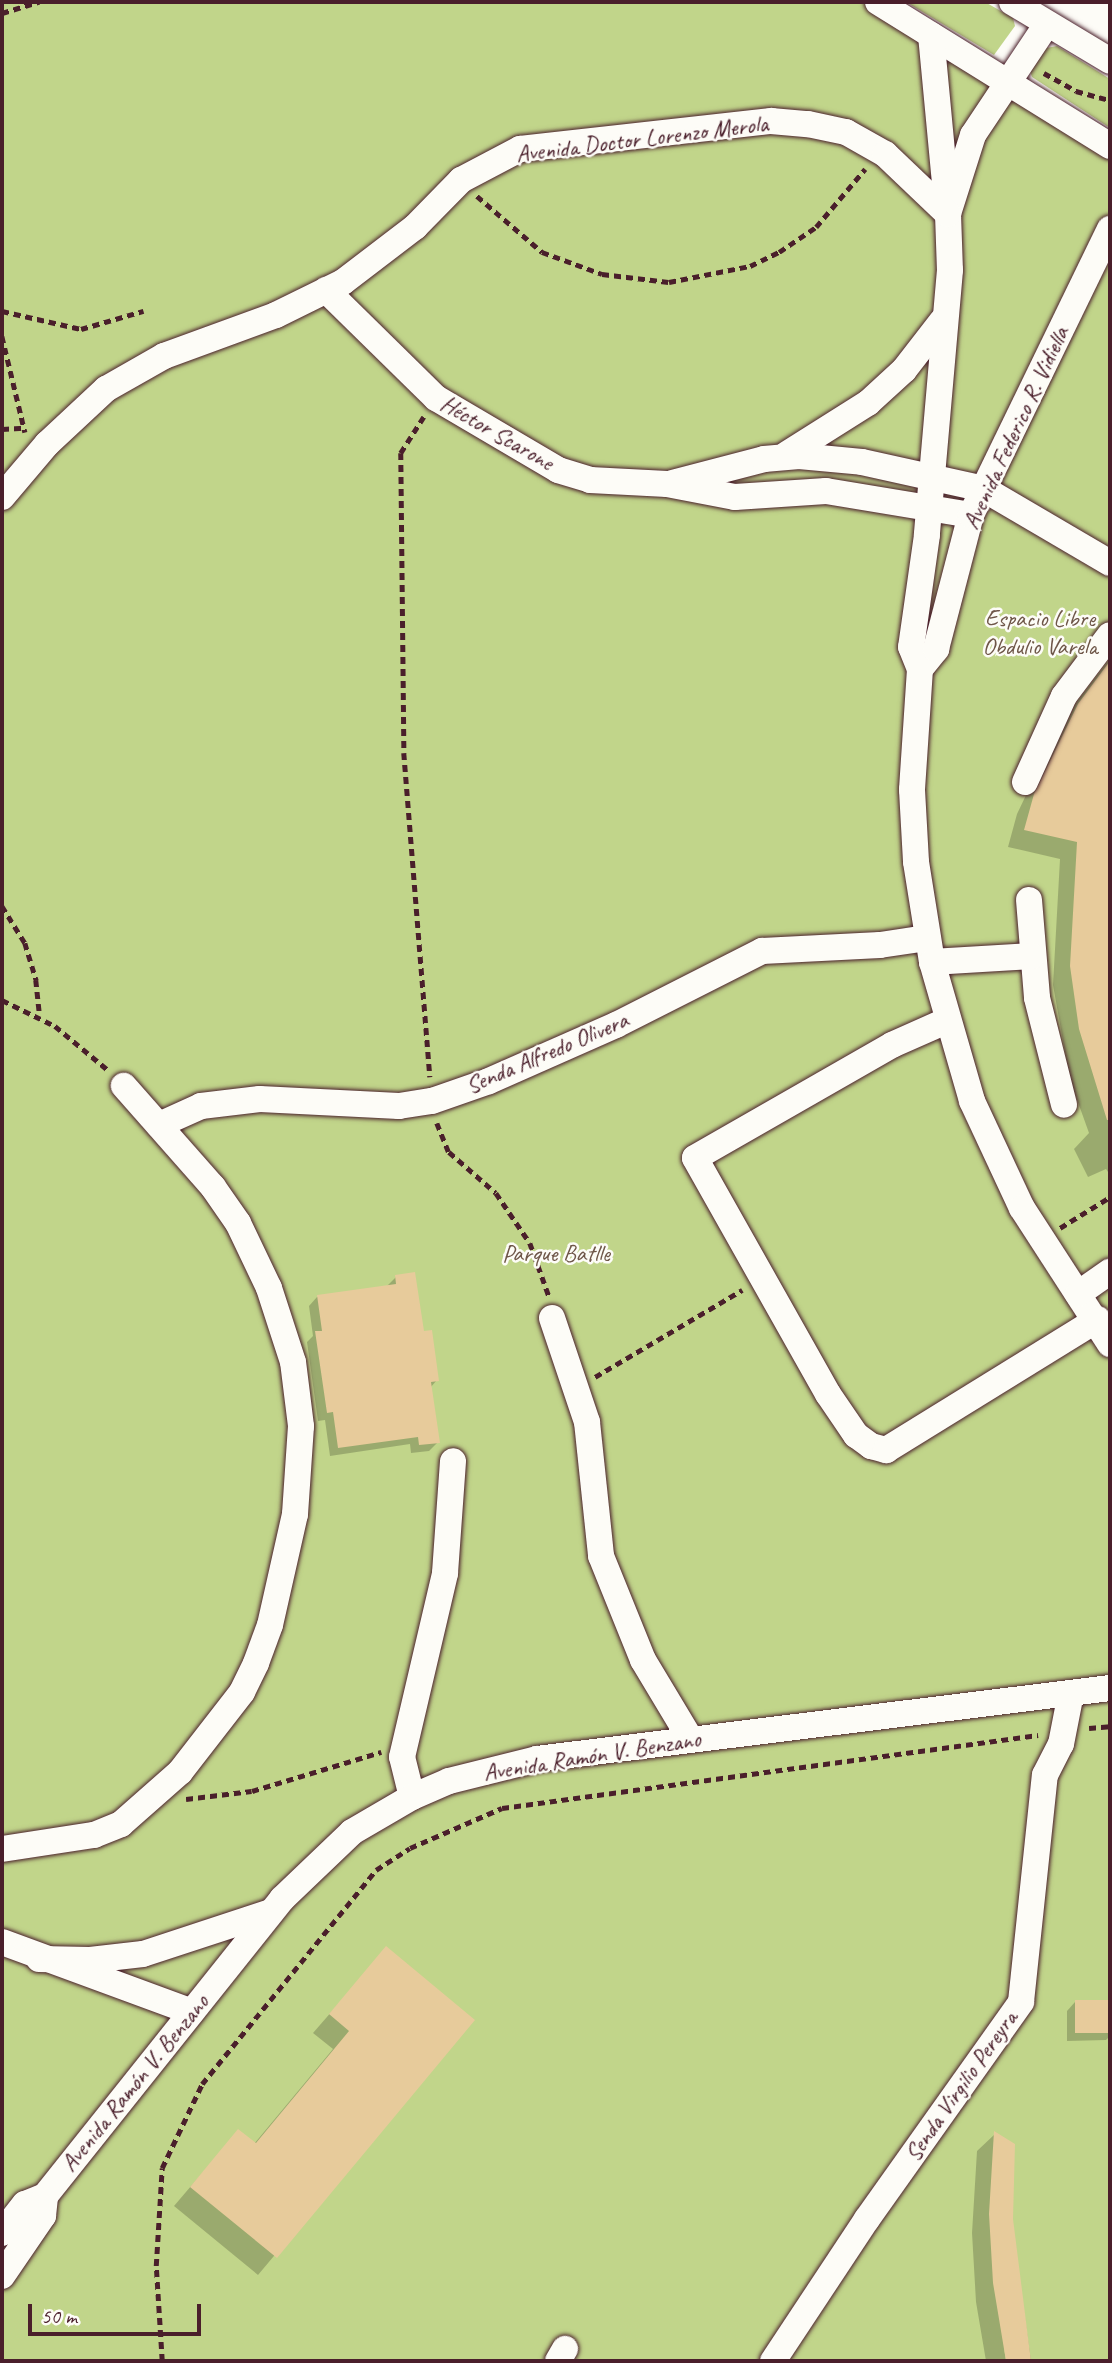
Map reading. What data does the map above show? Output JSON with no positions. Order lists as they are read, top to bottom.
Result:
{
  "streets": {
    "street": [
      "Avenida Doctor Lorenzo Merola",
      "Avenida Federico R. Vidiella",
      "Héctor Scarone",
      "Senda Alfredo Olivera",
      "Avenida Ramón V. Benzano",
      "Senda Virgilio Pereyra"
    ]
  },
  "crossings": [
    ["Avenida Doctor Lorenzo Merola", "Avenida Federico R. Vidiella"],
    ["Avenida Doctor Lorenzo Merola", "Héctor Scarone"],
    ["Avenida Federico R. Vidiella", "Héctor Scarone"],
    ["Avenida Federico R. Vidiella", "Senda Alfredo Olivera"],
    ["Avenida Ramón V. Benzano", "Senda Virgilio Pereyra"]
  ],
  "parks": ["Espacio Libre Obdulio Varela", "Parque Batlle"],
  "scale_bar": "50 m"
}
